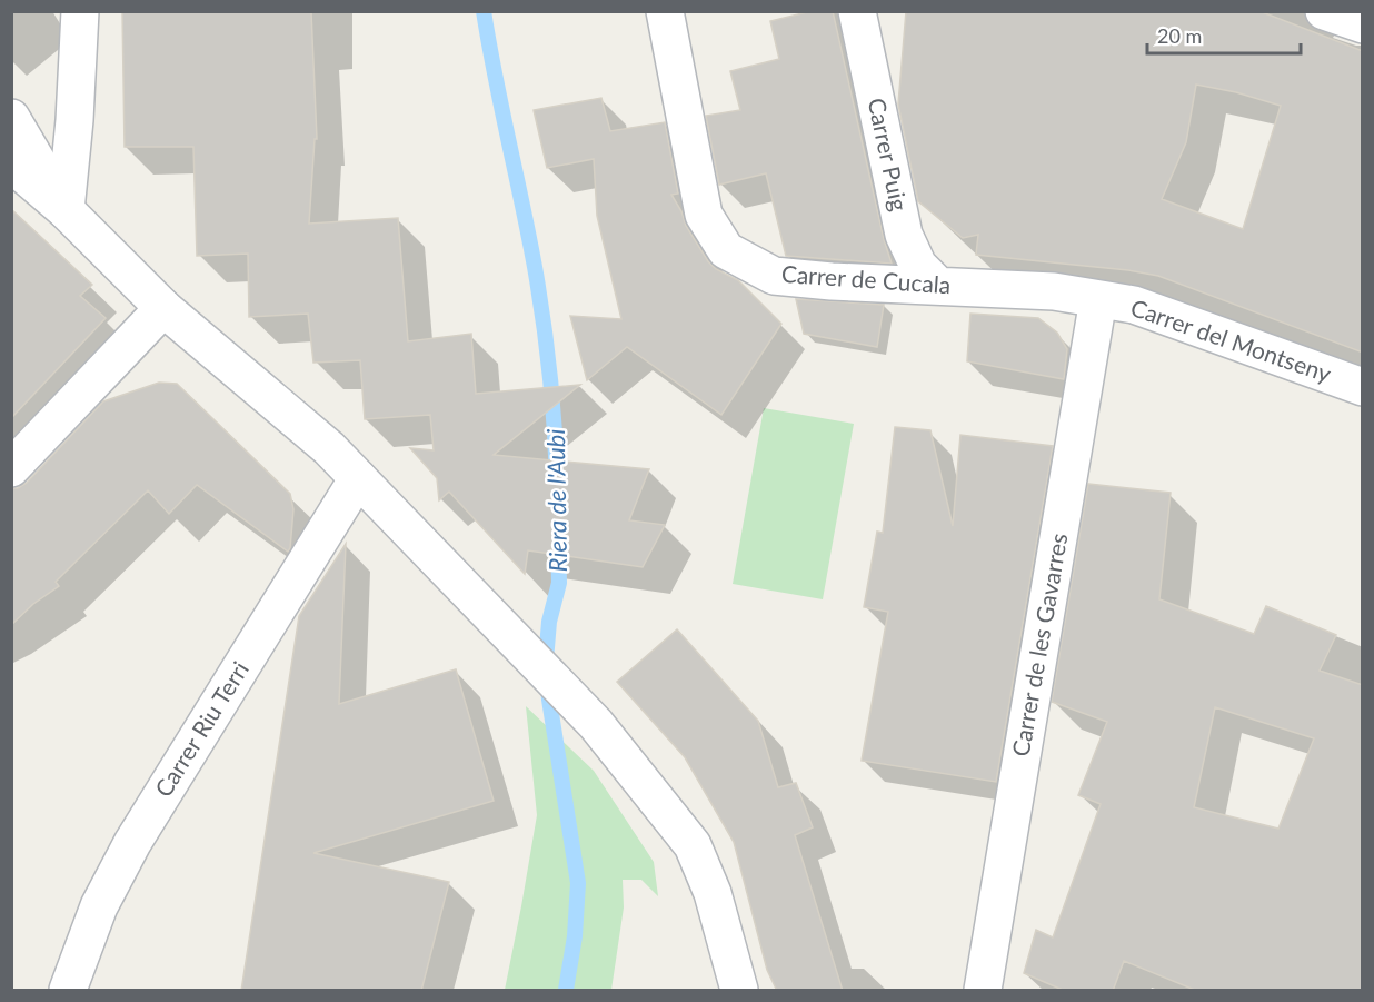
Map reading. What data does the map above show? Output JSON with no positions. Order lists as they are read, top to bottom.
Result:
{
  "streets": {
    "street": [
      "Carrer Puig",
      "Carrer de Cucala",
      "Carrer del Montseny",
      "Carrer de les Gavarres",
      "Carrer Riu Terri"
    ]
  },
  "crossings": [
    ["Carrer Puig", "Carrer de Cucala"],
    ["Carrer de Cucala", "Carrer del Montseny"],
    ["Carrer de Cucala", "Carrer de les Gavarres"],
    ["Carrer del Montseny", "Carrer de les Gavarres"]
  ],
  "water": ["Riera de l'Aubi"],
  "scale_bar": "20 m"
}
